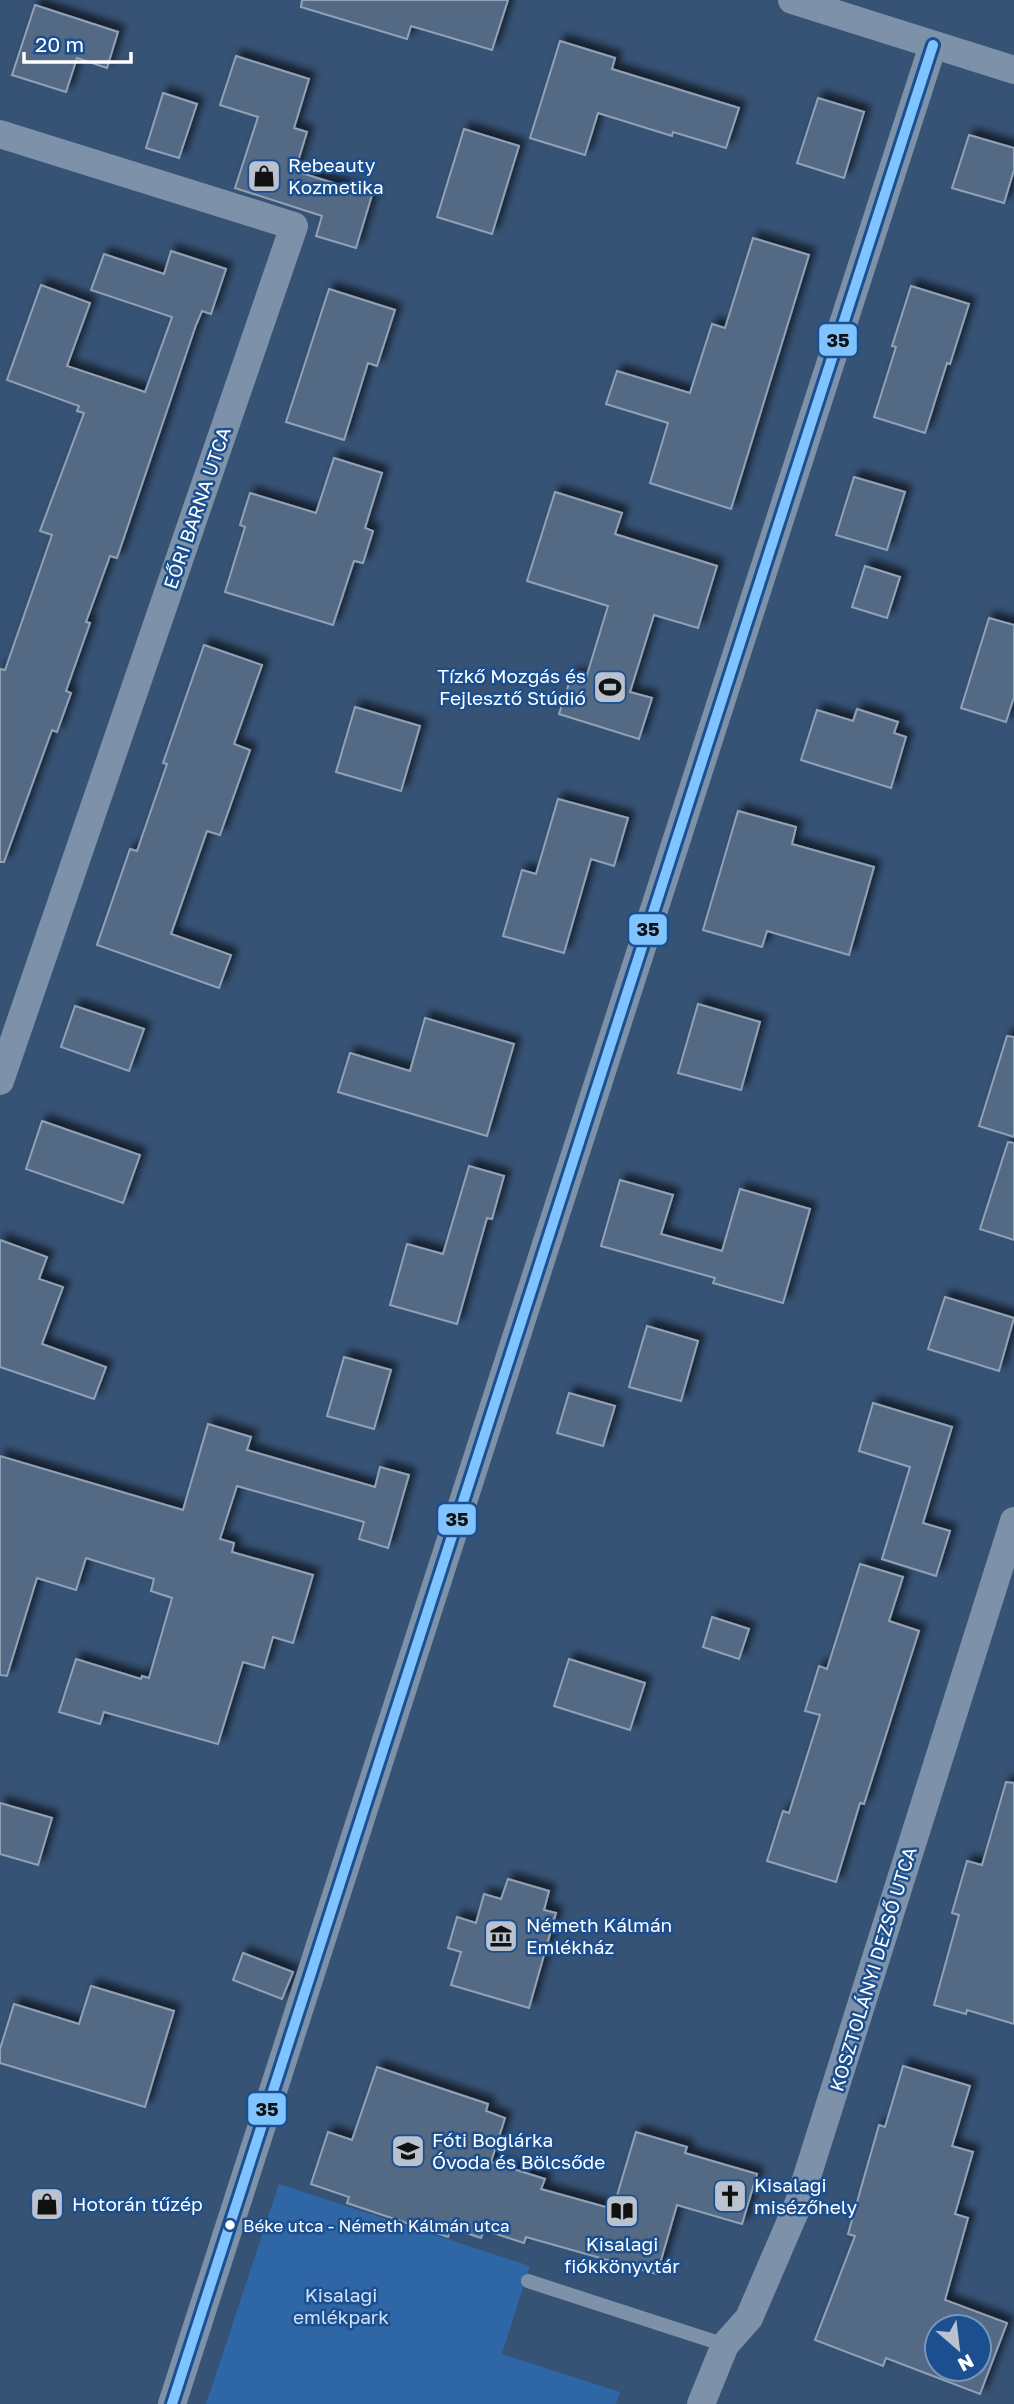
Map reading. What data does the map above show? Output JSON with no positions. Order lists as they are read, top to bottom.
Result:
{
  "streets": {
    "street": ["EŐRI BARNA UTCA", "KOSZTOLÁNYI DEZSŐ UTCA"]
  },
  "parks": ["Kisalagi emlékpark"],
  "places": {
    "shop": ["Rebeauty Kozmetika", "Hotorán tűzép"],
    "sports": ["Tízkő Mozgás és Fejlesztő Stúdió"],
    "museum": ["Németh Kálmán Emlékház"],
    "school or university": ["Fóti Boglárka Óvoda és Bölcsőde"],
    "church": ["Kisalagi misézőhely"],
    "library": ["Kisalagi fiókkönyvtár"],
    "other": ["Béke utca - Németh Kálmán utca"]
  },
  "lines": ["transit line 35"],
  "scale_bar": "20 m",
  "north": "bottom right"
}
